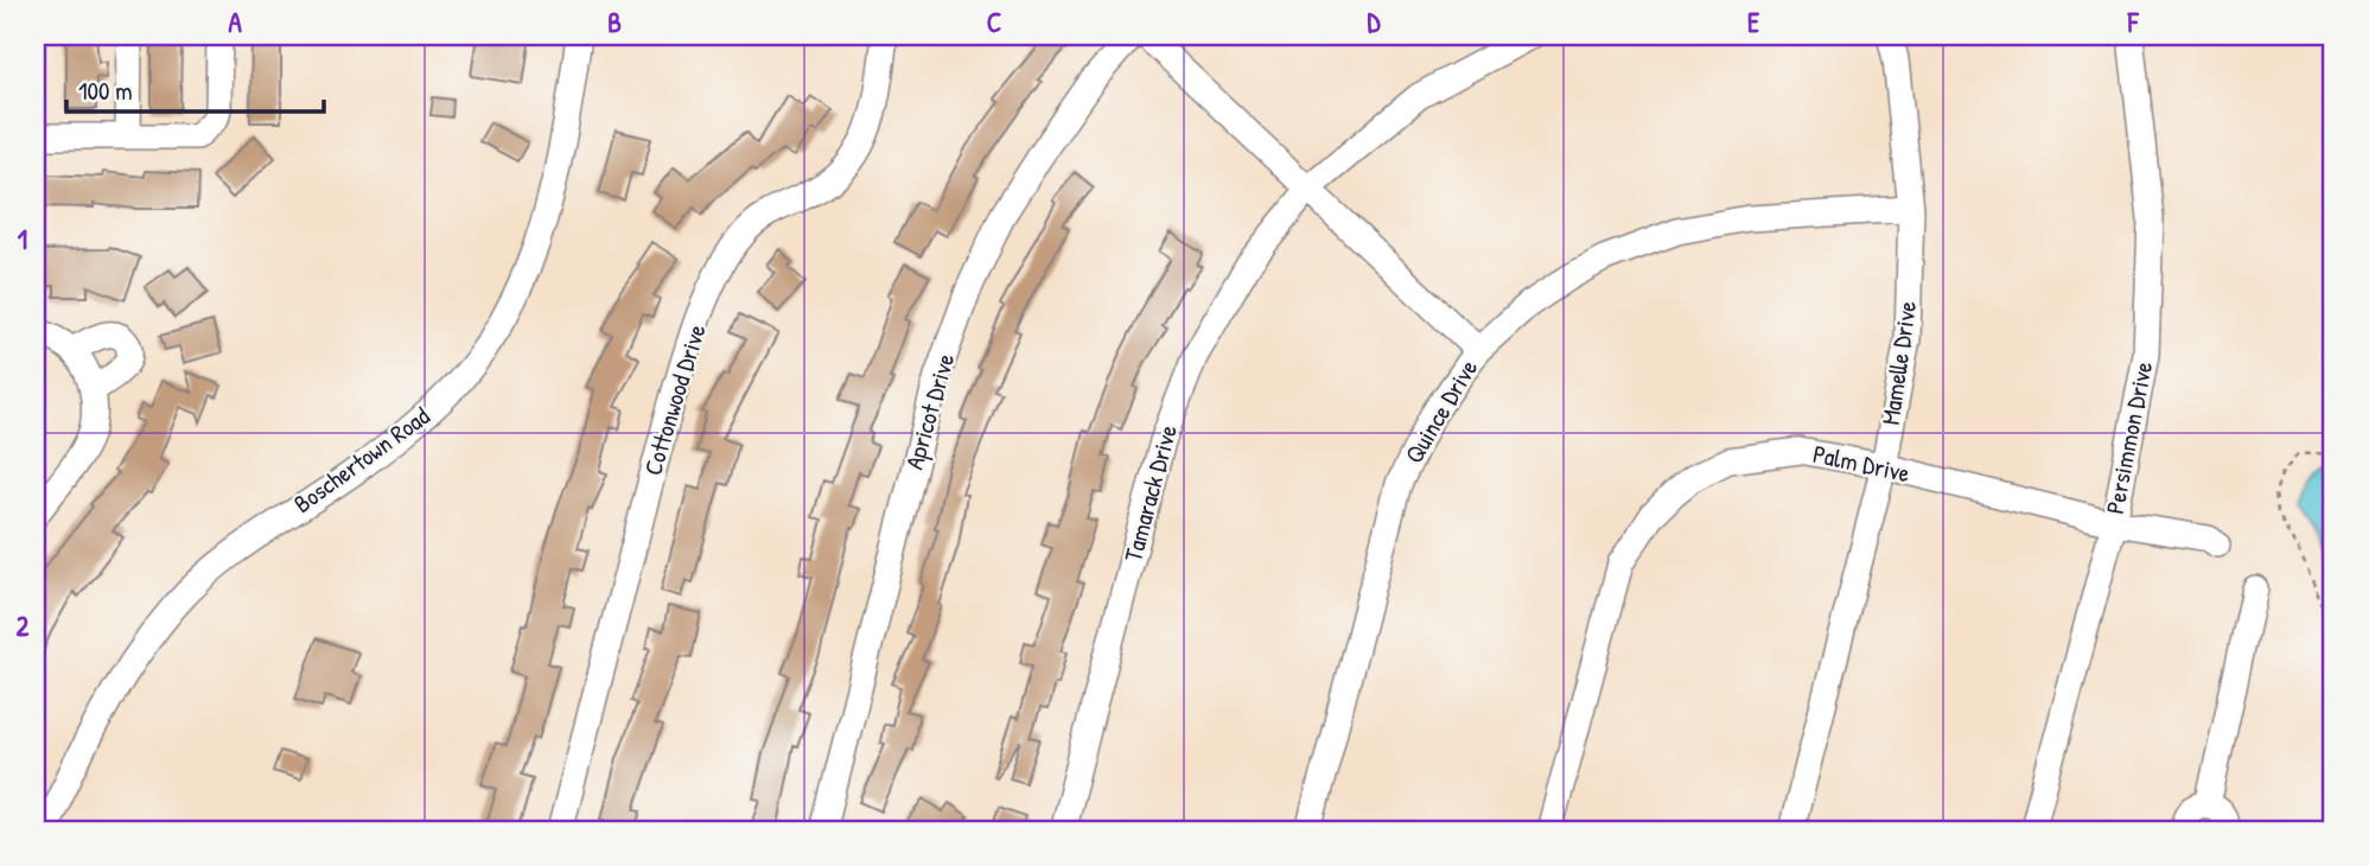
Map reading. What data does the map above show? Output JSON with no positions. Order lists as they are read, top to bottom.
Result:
{
  "streets": {
    "street": [
      "Mamelle Drive",
      "Cottonwood Drive",
      "Apricot Drive",
      "Quince Drive",
      "Persimmon Drive",
      "Boschertown Road",
      "Palm Drive",
      "Tamarack Drive"
    ]
  },
  "crossings": [
    ["Mamelle Drive", "Quince Drive"],
    ["Mamelle Drive", "Palm Drive"],
    ["Persimmon Drive", "Palm Drive"]
  ],
  "scale_bar": "100 m",
  "grid": {
    "columns": [
      "A",
      "B",
      "C",
      "D",
      "E",
      "F"
    ],
    "rows": ["1", "2"]
  }
}
